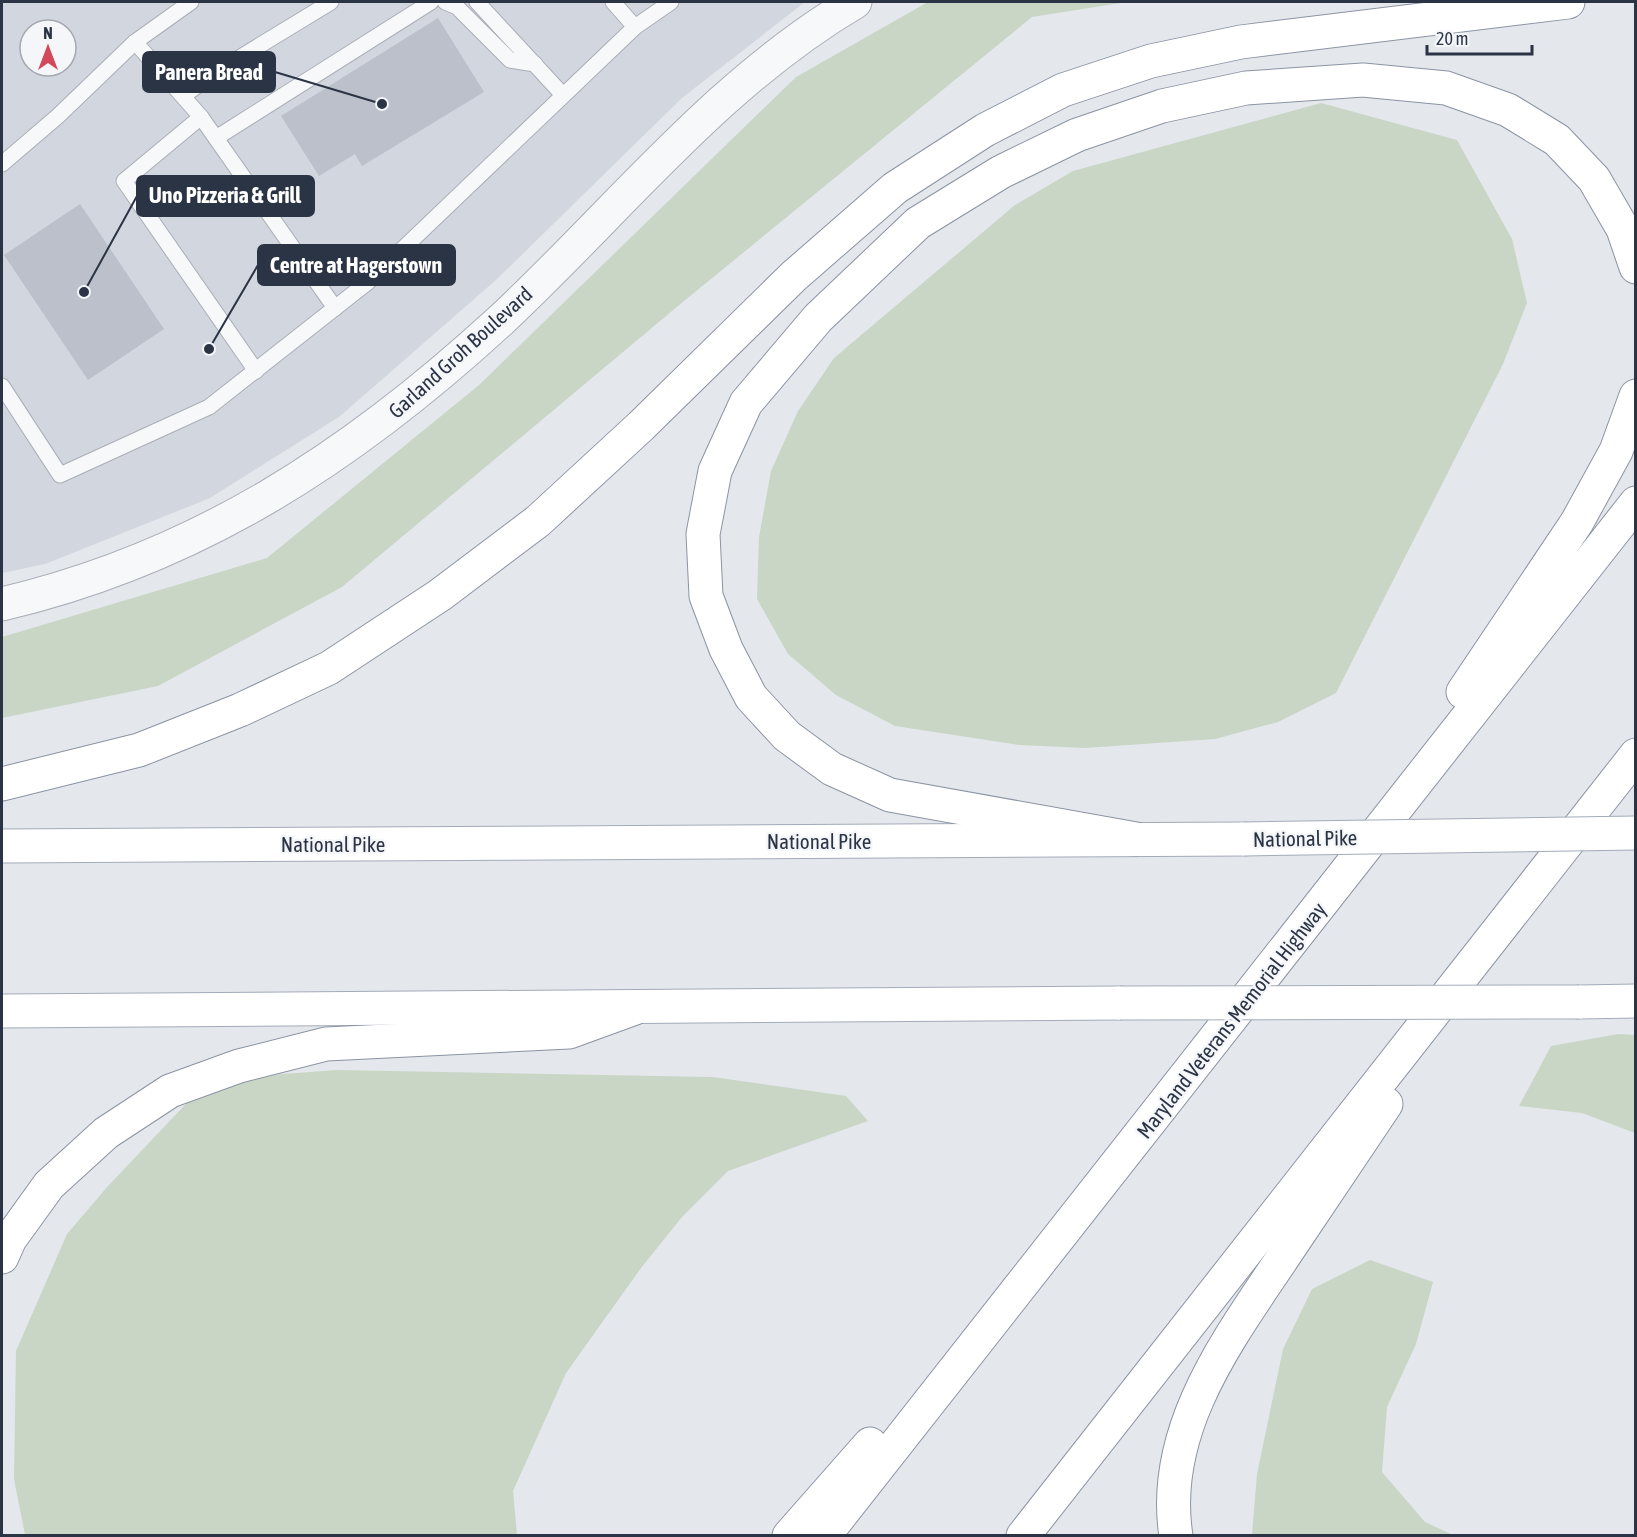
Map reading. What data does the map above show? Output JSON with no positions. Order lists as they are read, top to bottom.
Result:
{
  "streets": {
    "main road": ["National Pike", "Maryland Veterans Memorial Highway"],
    "street": ["Garland Groh Boulevard"]
  },
  "places": ["Panera Bread", "Uno Pizzeria & Grill", "Centre at Hagerstown"],
  "scale_bar": "20 m",
  "north": "top"
}
